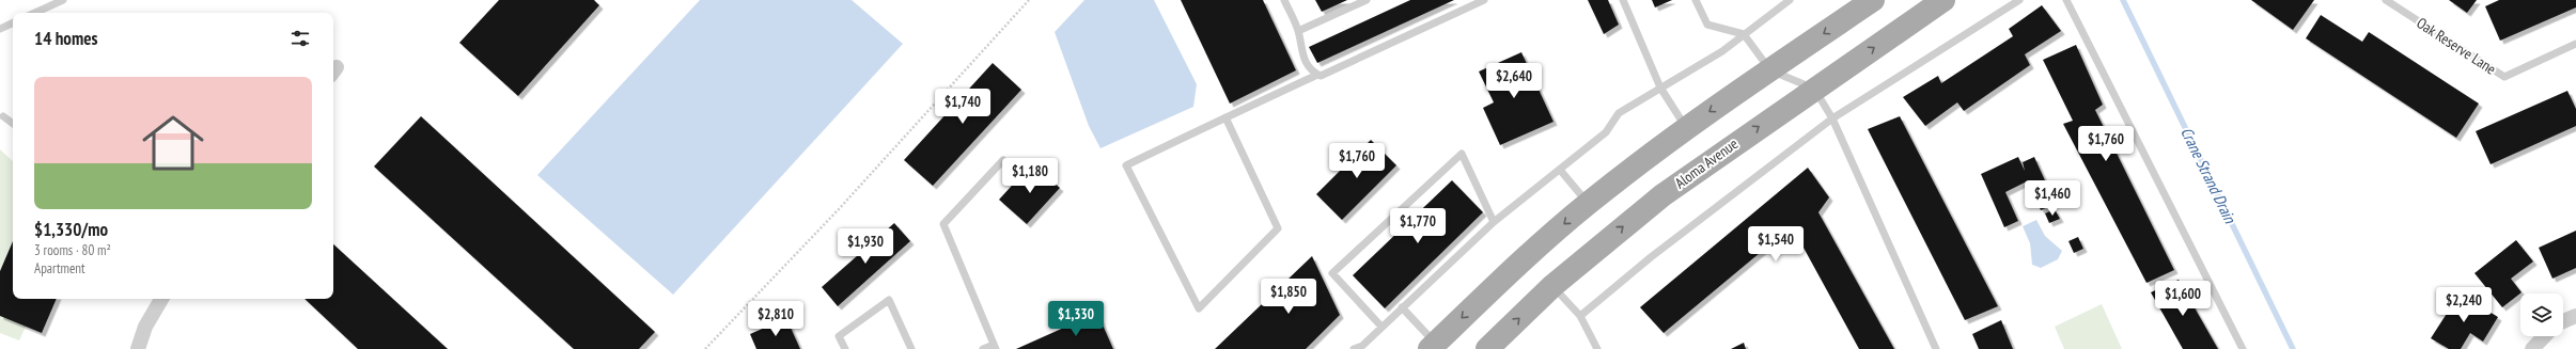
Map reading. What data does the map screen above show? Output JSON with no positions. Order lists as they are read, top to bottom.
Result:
{
  "streets": {
    "main road": ["Aloma Avenue"],
    "lane": ["Oak Reserve Lane"]
  },
  "water": ["Crane Strand Drain"],
  "page": {
    "heading": "14 homes",
    "price": [
      "$2,640",
      "$1,740",
      "$1,760",
      "$1,760",
      "$1,180",
      "$1,460",
      "$1,770",
      "$1,540",
      "$1,930",
      "$1,850",
      "$1,600",
      "$2,240",
      "$2,810",
      "$1,330"
    ],
    "list": [
      {
        "name": "$1,330/mo",
        "note": "3 rooms · 80 m² · Apartment"
      }
    ]
  }
}
